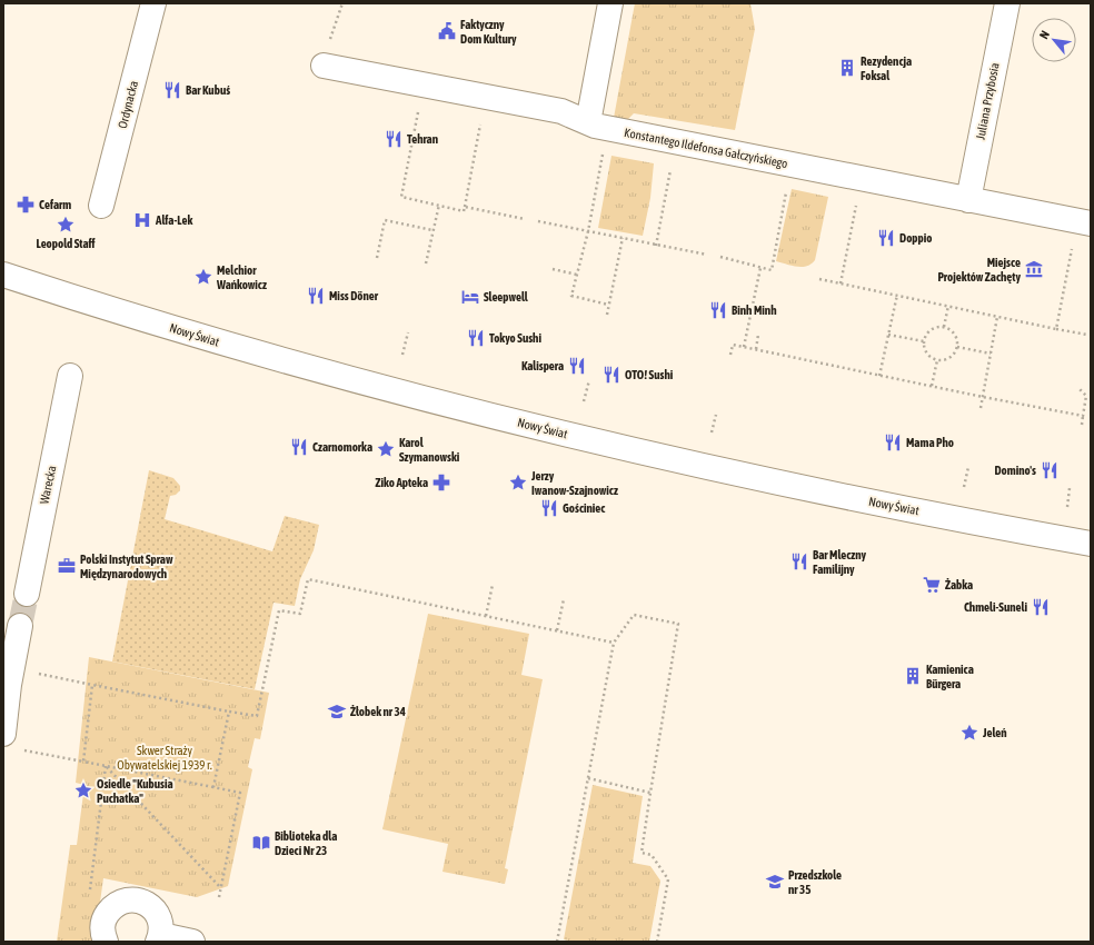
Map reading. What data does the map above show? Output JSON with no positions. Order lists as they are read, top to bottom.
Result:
{
  "streets": {
    "street": [
      "Juliana Przybosia",
      "Ordynacka",
      "Konstantego Ildefonsa Gałczyńskiego",
      "Nowy Świat",
      "Warecka"
    ]
  },
  "crossings": [
    ["Juliana Przybosia", "Konstantego Ildefonsa Gałczyńskiego"]
  ],
  "parks": ["Skwer Straży Obywatelskiej 1939 r."],
  "places": {
    "public building": ["Faktyczny Dom Kultury"],
    "building": ["Rezydencja Foksal", "Kamienica Bürgera"],
    "restaurant": [
      "Bar Kubuś",
      "Tehran",
      "Doppio",
      "Miss Döner",
      "Binh Minh",
      "Tokyo Sushi",
      "Kalispera",
      "OTO! Sushi",
      "Mama Pho",
      "Czarnomorka",
      "Domino's",
      "Gościniec",
      "Bar Mleczny Familijny",
      "Chmeli-Suneli"
    ],
    "pharmacy": ["Cefarm", "Ziko Apteka"],
    "hospital": ["Alfa-Lek"],
    "place": [
      "Leopold Staff",
      "Melchior Wańkowicz",
      "Karol Szymanowski",
      "Jerzy Iwanow-Szajnowicz",
      "Jeleń",
      "Osiedle \"Kubusia Puchatka\""
    ],
    "museum": ["Miejsce Projektów Zachęty"],
    "hotel": ["Sleepwell"],
    "office": ["Polski Instytut Spraw Międzynarodowych"],
    "supermarket": ["Żabka"],
    "school or university": ["Żłobek nr 34", "Przedszkole nr 35"],
    "library": ["Biblioteka dla Dzieci Nr 23"]
  },
  "north": "top left"
}
